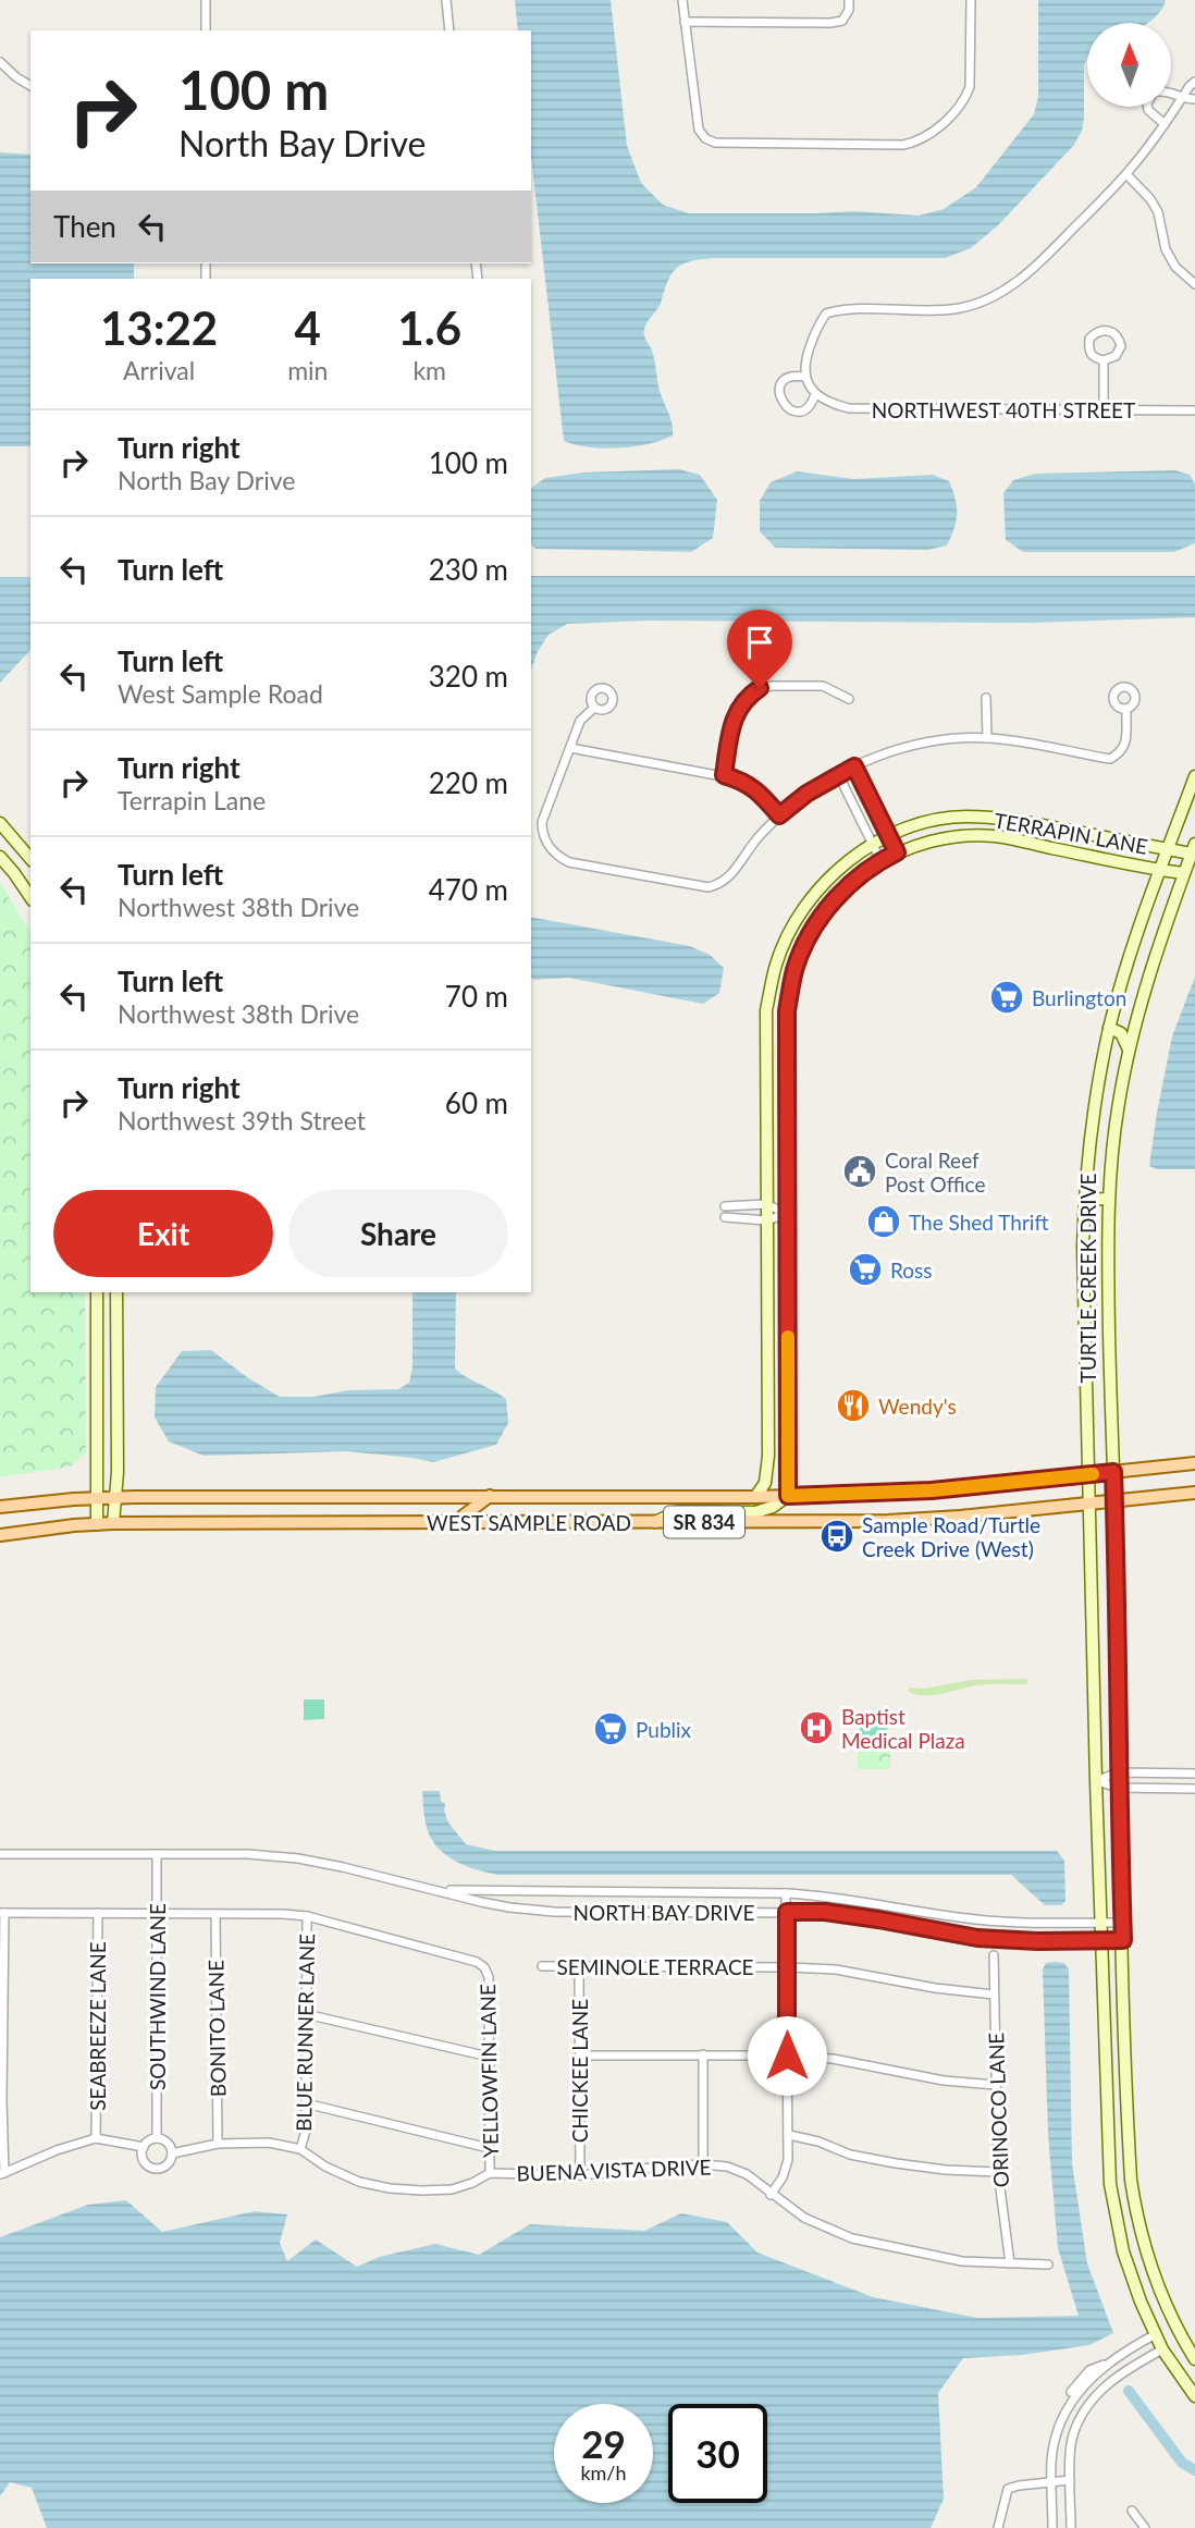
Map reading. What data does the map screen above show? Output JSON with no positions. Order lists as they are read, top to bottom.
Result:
{
  "streets": {
    "main road": ["WEST SAMPLE ROAD", "SR 834"],
    "street": [
      "NORTHWEST 40TH STREET",
      "TERRAPIN LANE",
      "TURTLE CREEK DRIVE",
      "NORTH BAY DRIVE",
      "SEMINOLE TERRACE",
      "SOUTHWIND LANE",
      "SEABREEZE LANE",
      "BONITO LANE",
      "BLUE RUNNER LANE",
      "YELLOWFIN LANE",
      "CHICKEE LANE",
      "ORINOCO LANE",
      "BUENA VISTA DRIVE"
    ]
  },
  "crossings": [
    ["TERRAPIN LANE", "TURTLE CREEK DRIVE"],
    ["TERRAPIN LANE", "WEST SAMPLE ROAD"],
    ["TURTLE CREEK DRIVE", "WEST SAMPLE ROAD"],
    ["TURTLE CREEK DRIVE", "NORTH BAY DRIVE"],
    ["NORTH BAY DRIVE", "SOUTHWIND LANE"],
    ["SEMINOLE TERRACE", "CHICKEE LANE"],
    ["SEMINOLE TERRACE", "ORINOCO LANE"],
    ["SOUTHWIND LANE", "BUENA VISTA DRIVE"],
    ["BONITO LANE", "BUENA VISTA DRIVE"],
    ["BLUE RUNNER LANE", "YELLOWFIN LANE"],
    ["BLUE RUNNER LANE", "BUENA VISTA DRIVE"],
    ["YELLOWFIN LANE", "BUENA VISTA DRIVE"],
    ["CHICKEE LANE", "BUENA VISTA DRIVE"],
    ["ORINOCO LANE", "BUENA VISTA DRIVE"]
  ],
  "places": {
    "supermarket": ["Burlington", "Ross", "Publix"],
    "public building": ["Coral Reef Post Office"],
    "shop": ["The Shed Thrift"],
    "restaurant": ["Wendy's"],
    "bus stop": ["Sample Road/Turtle Creek Drive (West)"],
    "hospital": ["Baptist Medical Plaza"]
  },
  "north": "top",
  "page": {
    "turn": ["100 m", "North Bay Drive"],
    "then": "Then",
    "eta": [
      "13:22",
      "Arrival",
      "4",
      "min",
      "1.6",
      "km"
    ],
    "list": [
      {
        "name": "Turn right",
        "note": "North Bay Drive",
        "value": "100 m"
      },
      {
        "name": "Turn left",
        "value": "230 m"
      },
      {
        "name": "Turn left",
        "note": "West Sample Road",
        "value": "320 m"
      },
      {
        "name": "Turn right",
        "note": "Terrapin Lane",
        "value": "220 m"
      },
      {
        "name": "Turn left",
        "note": "Northwest 38th Drive",
        "value": "470 m"
      },
      {
        "name": "Turn left",
        "note": "Northwest 38th Drive",
        "value": "70 m"
      },
      {
        "name": "Turn right",
        "note": "Northwest 39th Street",
        "value": "60 m"
      }
    ],
    "buttons": ["Exit", "Share"],
    "speed": "29 km/h",
    "limit": "30"
  }
}
